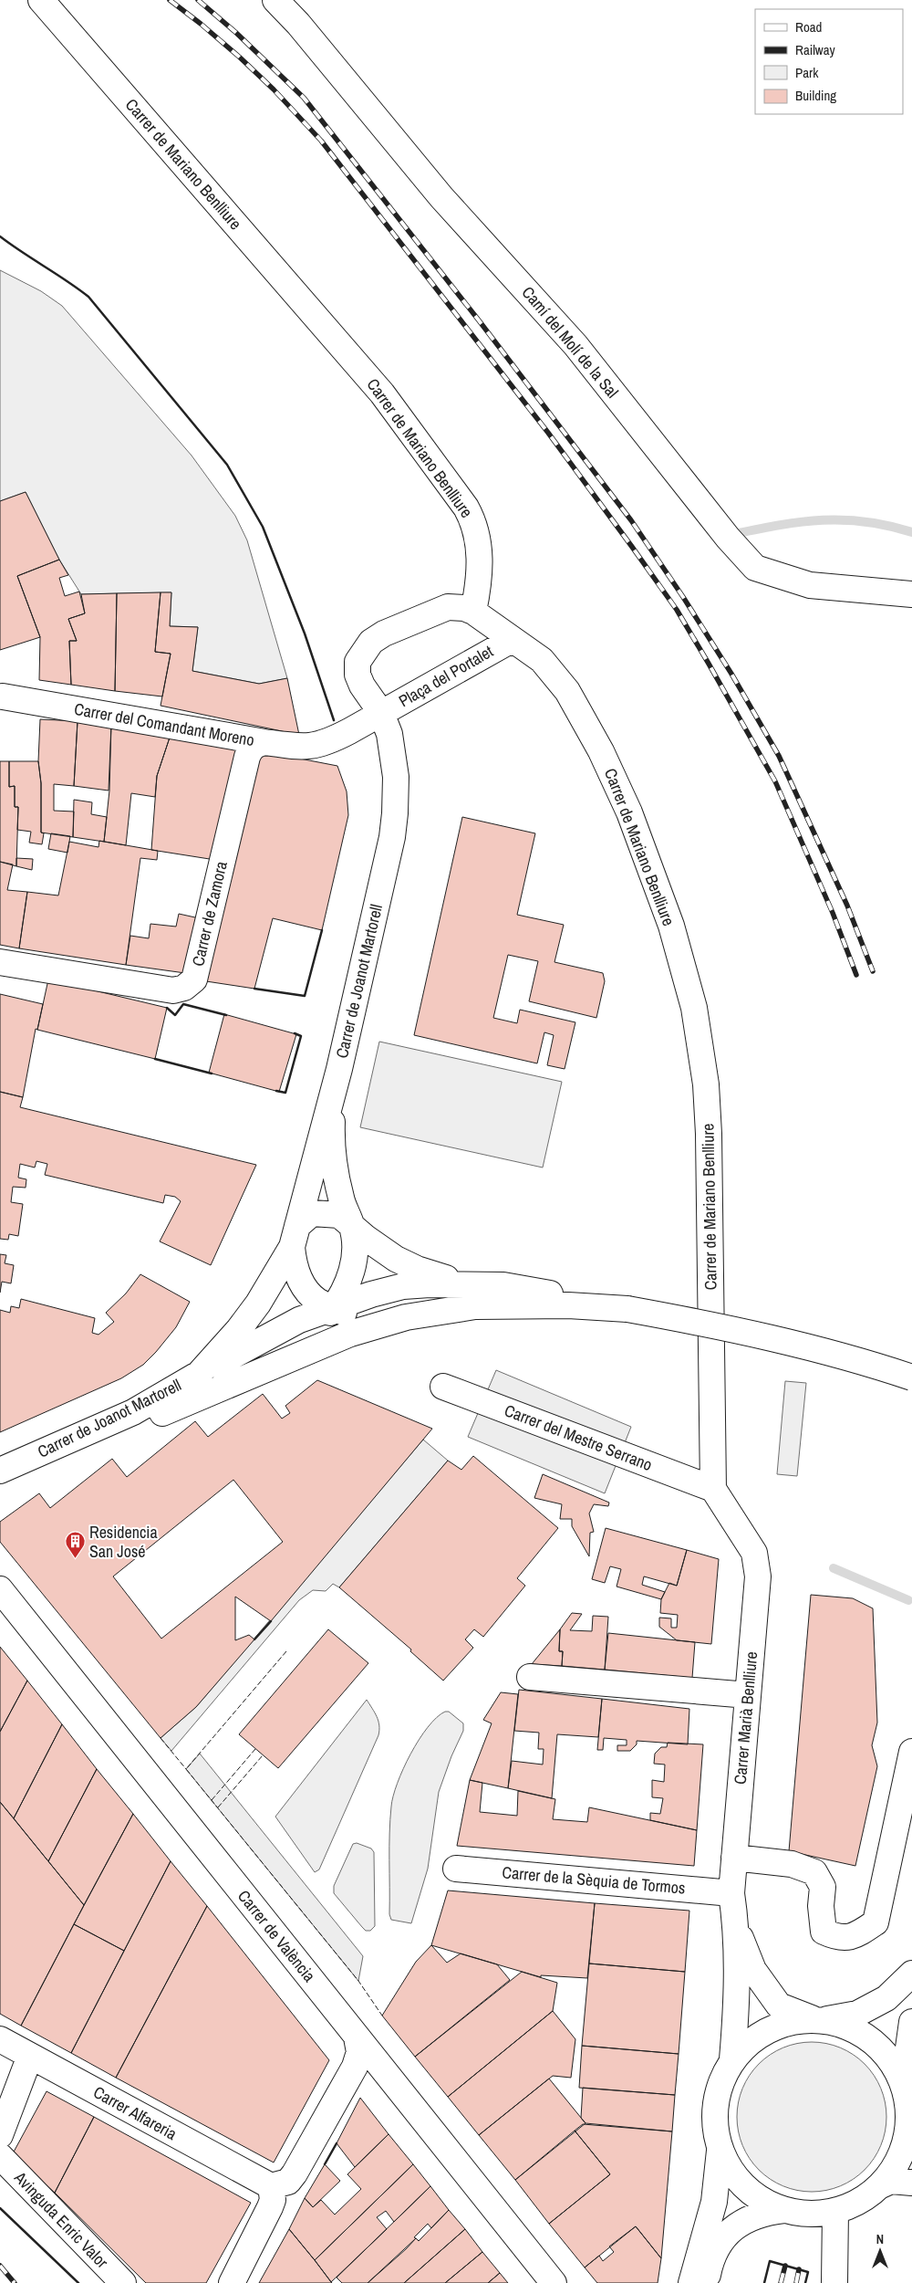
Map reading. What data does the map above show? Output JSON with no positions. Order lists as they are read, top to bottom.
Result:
{
  "streets": {
    "street": [
      "Carrer de Mariano Benlliure",
      "Camí del Molí de la Sal",
      "Plaça del Portalet",
      "Carrer del Comandant Moreno",
      "Carrer de Zamora",
      "Carrer de Joanot Martorell",
      "Carrer del Mestre Serrano",
      "Carrer Marià Benlliure",
      "Carrer de la Sèquia de Tormos",
      "Carrer de València",
      "Carrer Alfareria",
      "Avinguda Enric Valor"
    ]
  },
  "crossings": [
    ["Carrer de Mariano Benlliure", "Plaça del Portalet"],
    ["Carrer de Mariano Benlliure", "Carrer del Mestre Serrano"],
    ["Carrer de Mariano Benlliure", "Carrer Marià Benlliure"],
    ["Plaça del Portalet", "Carrer del Comandant Moreno"],
    ["Plaça del Portalet", "Carrer de Joanot Martorell"],
    ["Carrer del Comandant Moreno", "Carrer de Zamora"],
    ["Carrer Marià Benlliure", "Carrer de la Sèquia de Tormos"]
  ],
  "places": {
    "building": ["Residencia San José"]
  },
  "legend": [
    "Road",
    "Railway",
    "Park",
    "Building"
  ],
  "north": "top"
}
